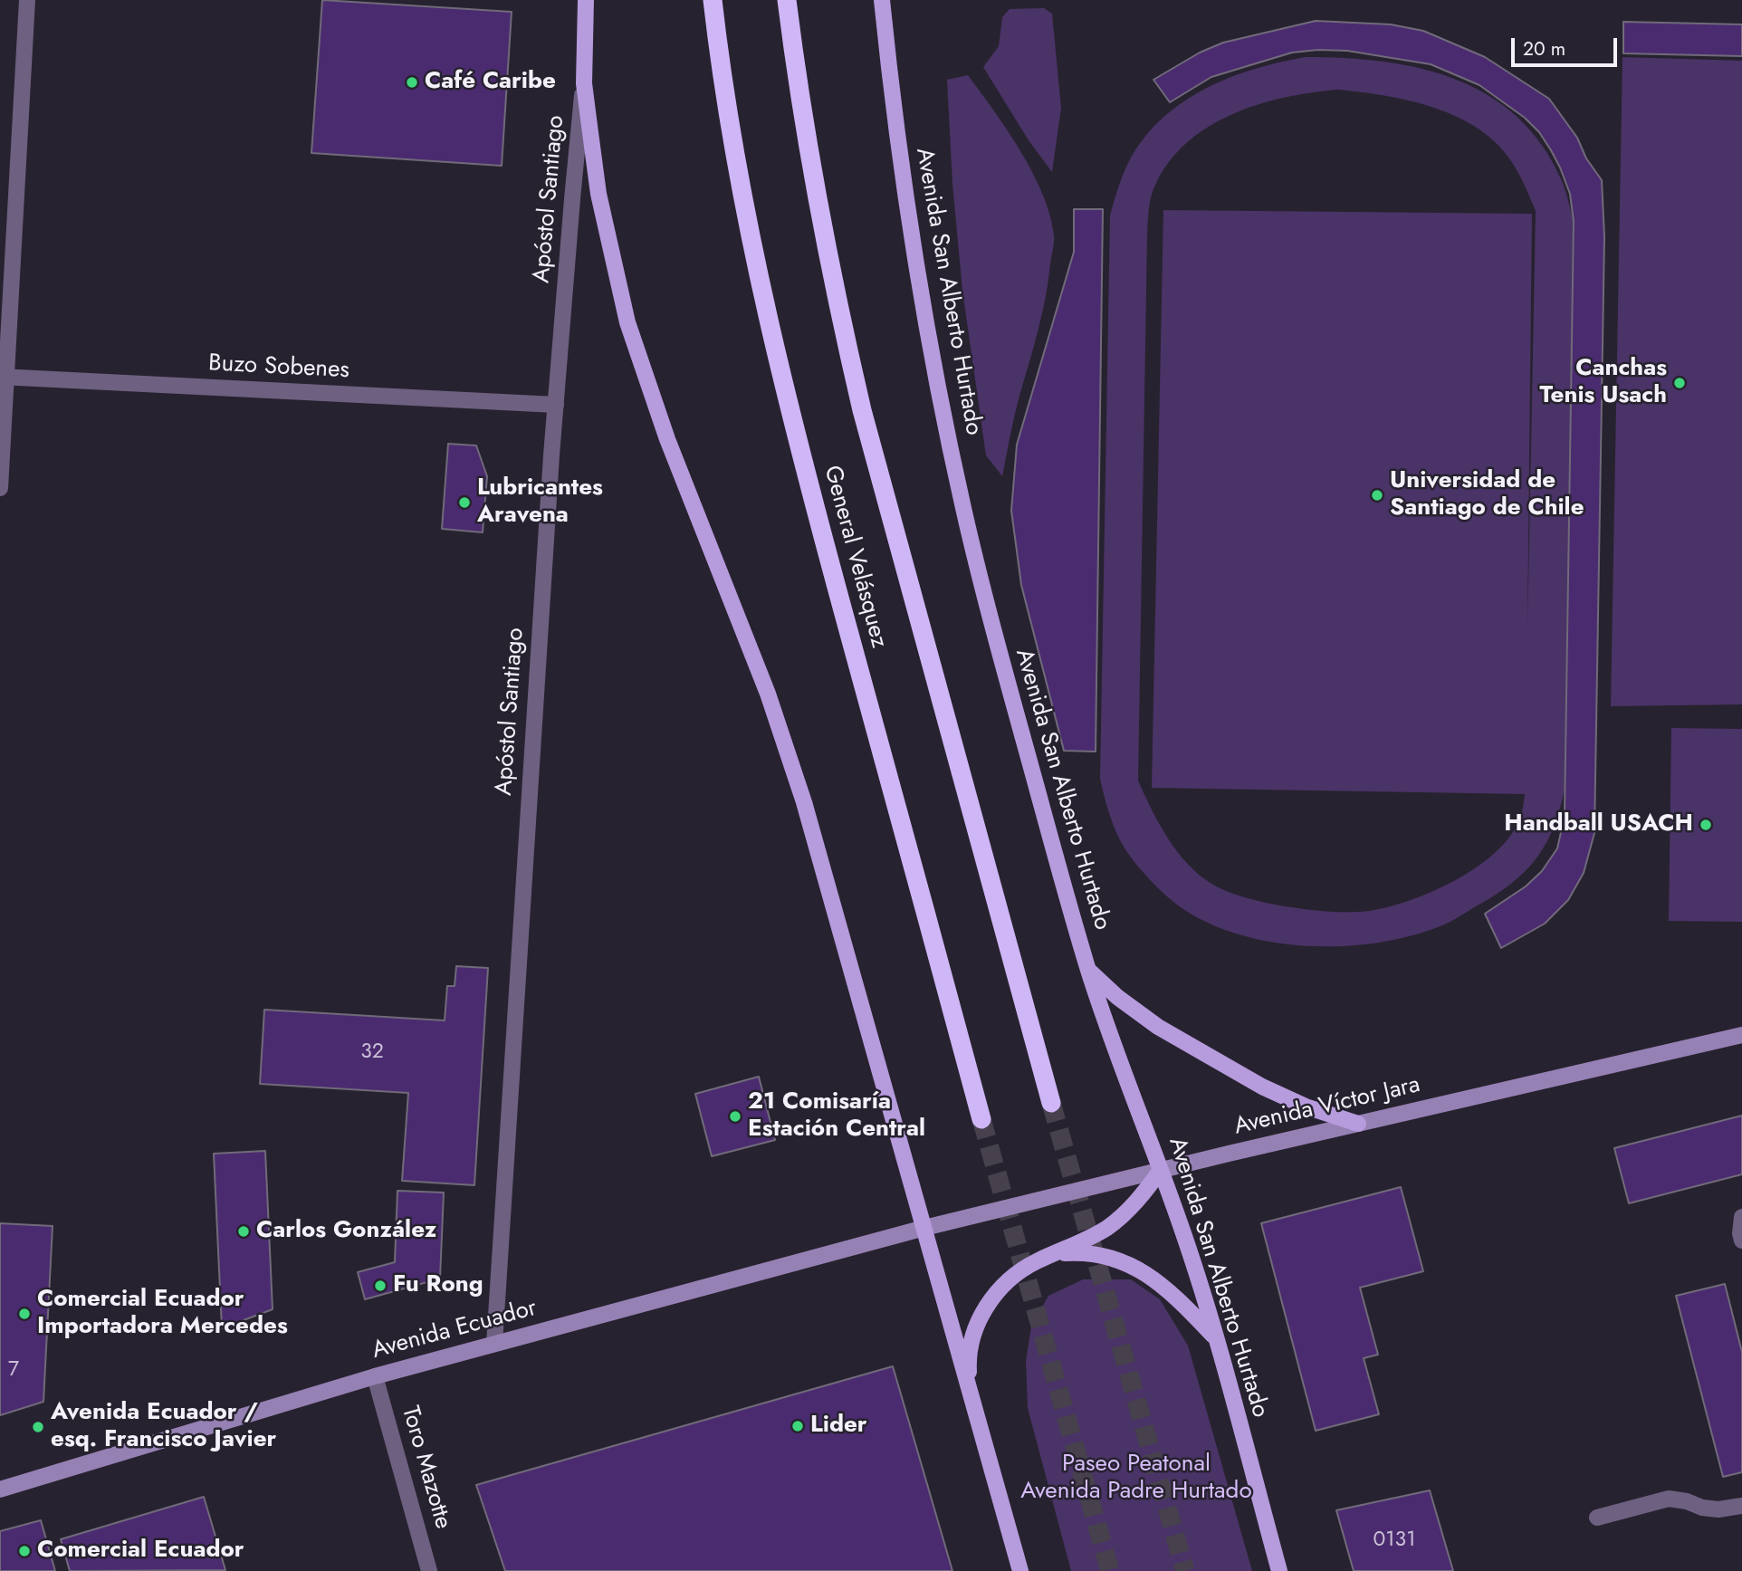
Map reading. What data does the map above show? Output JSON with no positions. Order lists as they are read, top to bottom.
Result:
{
  "streets": {
    "highway": ["General Velásquez"],
    "main road": ["Avenida San Alberto Hurtado", "Avenida Víctor Jara", "Avenida Ecuador"],
    "street": ["Apóstol Santiago", "Buzo Sobenes", "Toro Mazotte"]
  },
  "crossings": [
    ["Apóstol Santiago", "Buzo Sobenes"],
    ["Apóstol Santiago", "Avenida Ecuador"],
    ["Avenida San Alberto Hurtado", "Avenida Víctor Jara"],
    ["Avenida Víctor Jara", "Avenida Ecuador"],
    ["Avenida Ecuador", "Toro Mazotte"]
  ],
  "parks": ["Paseo Peatonal Avenida Padre Hurtado"],
  "places": [
    "Café Caribe",
    "Canchas Tenis Usach",
    "Universidad de Santiago de Chile",
    "Lubricantes Aravena",
    "Handball USACH",
    "21 Comisaría Estación Central",
    "Carlos González",
    "Fu Rong",
    "Comercial Ecuador Importadora Mercedes",
    "Lider",
    "Avenida Ecuador / esq. Francisco Javier",
    "Comercial Ecuador"
  ],
  "house_numbers": ["32", "7", "0131"],
  "scale_bar": "20 m"
}
